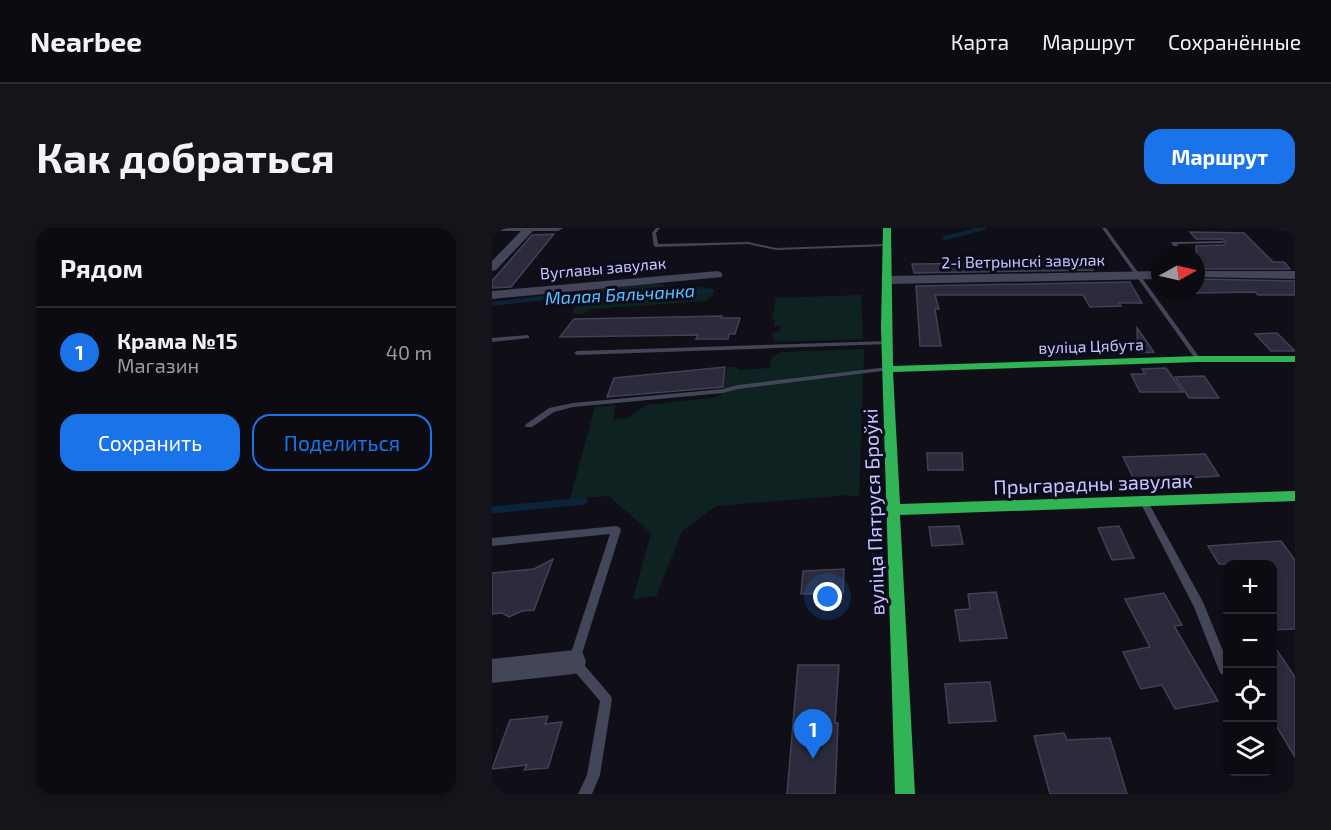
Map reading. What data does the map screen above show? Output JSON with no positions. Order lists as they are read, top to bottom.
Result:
{
  "streets": {
    "street": [
      "2-і Ветрынскі завулак",
      "Вуглавы завулак",
      "вуліца Цябута",
      "Прыгарадны завулак",
      "вуліца Пятруся Броўкі"
    ]
  },
  "crossings": [
    ["2-і Ветрынскі завулак", "вуліца Пятруся Броўкі"],
    ["вуліца Цябута", "вуліца Пятруся Броўкі"],
    ["Прыгарадны завулак", "вуліца Пятруся Броўкі"]
  ],
  "water": ["Малая Бяльчанка"],
  "north": "right",
  "page": {
    "header": "Nearbee",
    "nav": ["Карта", "Маршрут", "Сохранённые"],
    "buttons": [
      "Маршрут",
      ["Сохранить", "Поделиться"]
    ],
    "title": "Как добраться",
    "heading": "Рядом",
    "list": [
      {
        "mark": "1",
        "name": "Крама №15",
        "note": "Магазин",
        "value": "40 m"
      }
    ],
    "map_buttons": ["+", "−"],
    "pins": "1"
  }
}
